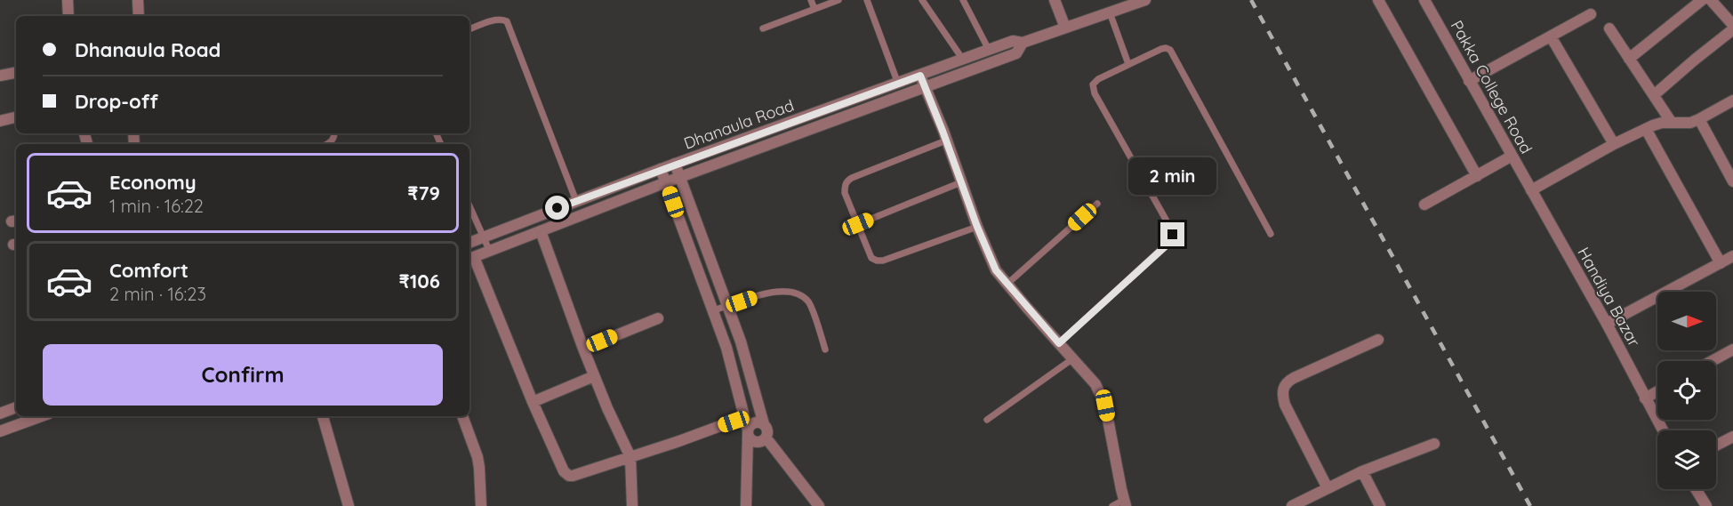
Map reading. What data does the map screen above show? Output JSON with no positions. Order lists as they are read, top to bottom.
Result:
{
  "streets": {
    "street": ["Pakka College Road", "Dhanaula Road", "Handiya Bazar"]
  },
  "crossings": [
    ["Pakka College Road", "Handiya Bazar"]
  ],
  "north": "right",
  "page": {
    "banner": ["Dhanaula Road", "Drop-off"],
    "list": [
      {
        "name": "Economy",
        "note": "1 min · 16:22",
        "value": "₹79"
      },
      {
        "name": "Comfort",
        "note": "2 min · 16:23",
        "value": "₹106"
      }
    ],
    "bubble": "2 min",
    "buttons": "Confirm"
  }
}
